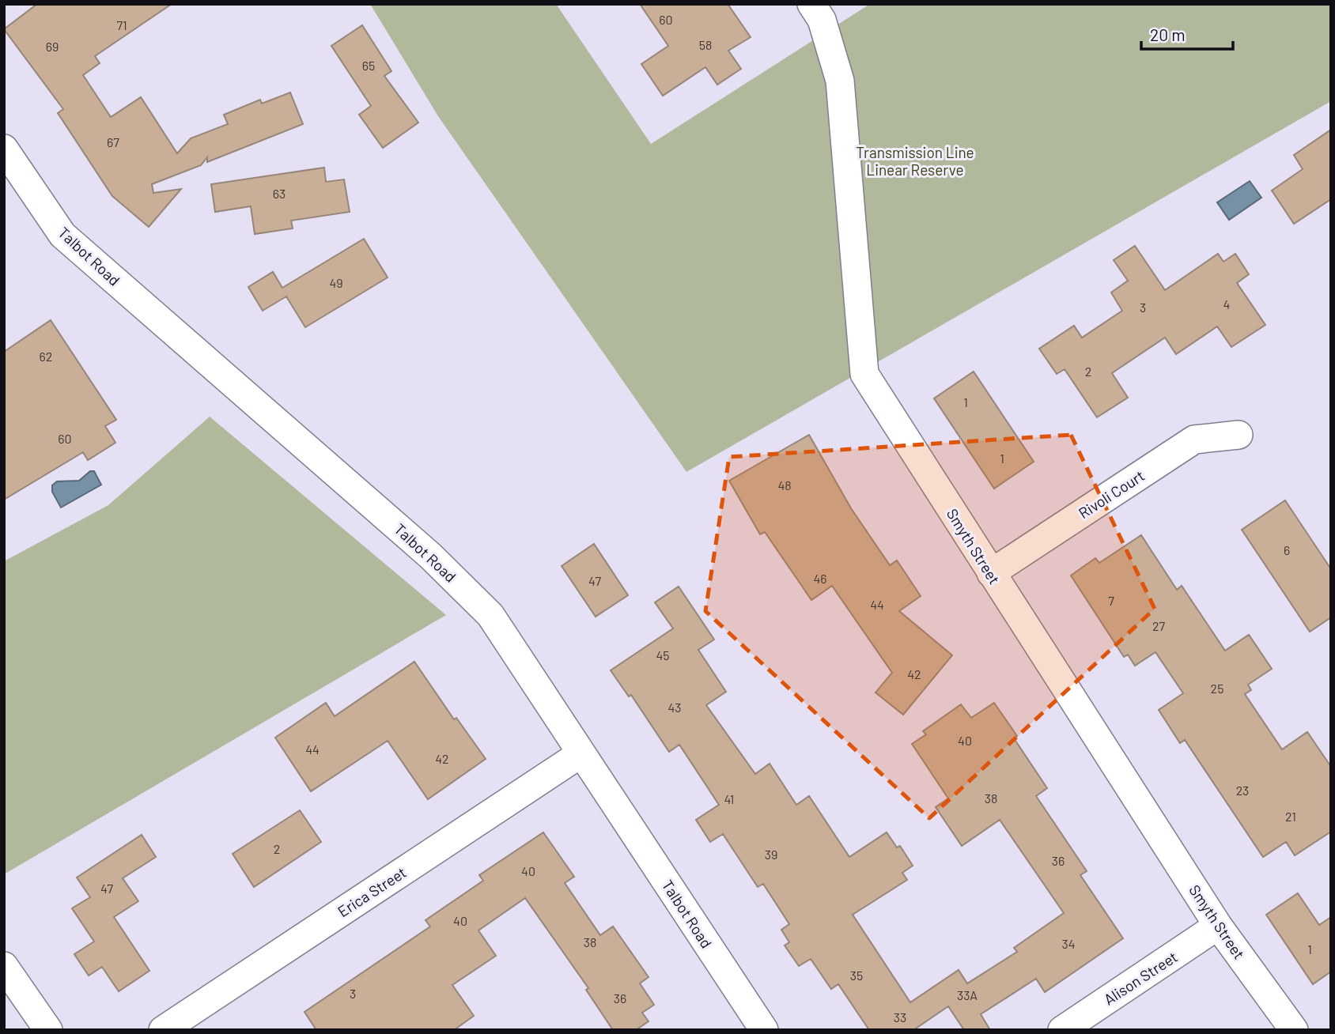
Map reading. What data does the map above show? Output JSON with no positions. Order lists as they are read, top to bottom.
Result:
{
  "streets": {
    "street": [
      "Talbot Road",
      "Rivoli Court",
      "Smyth Street",
      "Erica Street",
      "Alison Street"
    ]
  },
  "crossings": [
    ["Talbot Road", "Erica Street"],
    ["Rivoli Court", "Smyth Street"],
    ["Smyth Street", "Alison Street"]
  ],
  "parks": ["Transmission Line Linear Reserve"],
  "house_numbers": [
    "60",
    "71",
    "58",
    "69",
    "65",
    "67",
    "63",
    "49",
    "4",
    "3",
    "62",
    "2",
    "1",
    "60",
    "1",
    "48",
    "6",
    "46",
    "47",
    "7",
    "44",
    "27",
    "45",
    "42",
    "25",
    "43",
    "40",
    "44",
    "42",
    "23",
    "38",
    "41",
    "21",
    "2",
    "39",
    "36",
    "40",
    "47",
    "40",
    "38",
    "34",
    "1",
    "35",
    "3",
    "33A",
    "36",
    "33"
  ],
  "scale_bar": "20 m"
}
